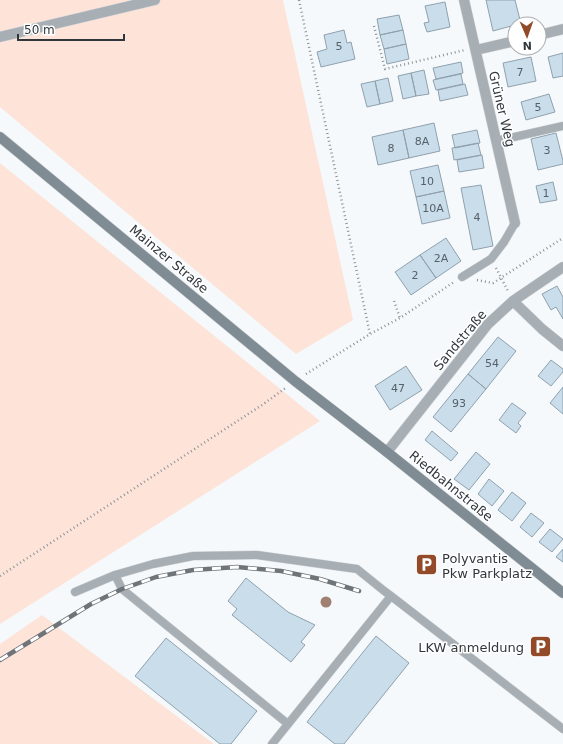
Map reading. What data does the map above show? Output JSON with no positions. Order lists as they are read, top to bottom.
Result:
{
  "streets": {
    "main road": ["Mainzer Straße", "Riedbahnstraße"],
    "street": ["Grüner Weg", "Sandstraße"]
  },
  "crossings": [
    ["Mainzer Straße", "Riedbahnstraße"],
    ["Sandstraße", "Riedbahnstraße"]
  ],
  "places": {
    "parking": ["Polyvantis Pkw Parkplatz", "LKW anmeldung"]
  },
  "house_numbers": [
    "5",
    "7",
    "5",
    "8A",
    "8",
    "3",
    "10",
    "1",
    "10A",
    "4",
    "2A",
    "2",
    "54",
    "47",
    "93"
  ],
  "scale_bar": "50 m",
  "north": "bottom"
}
